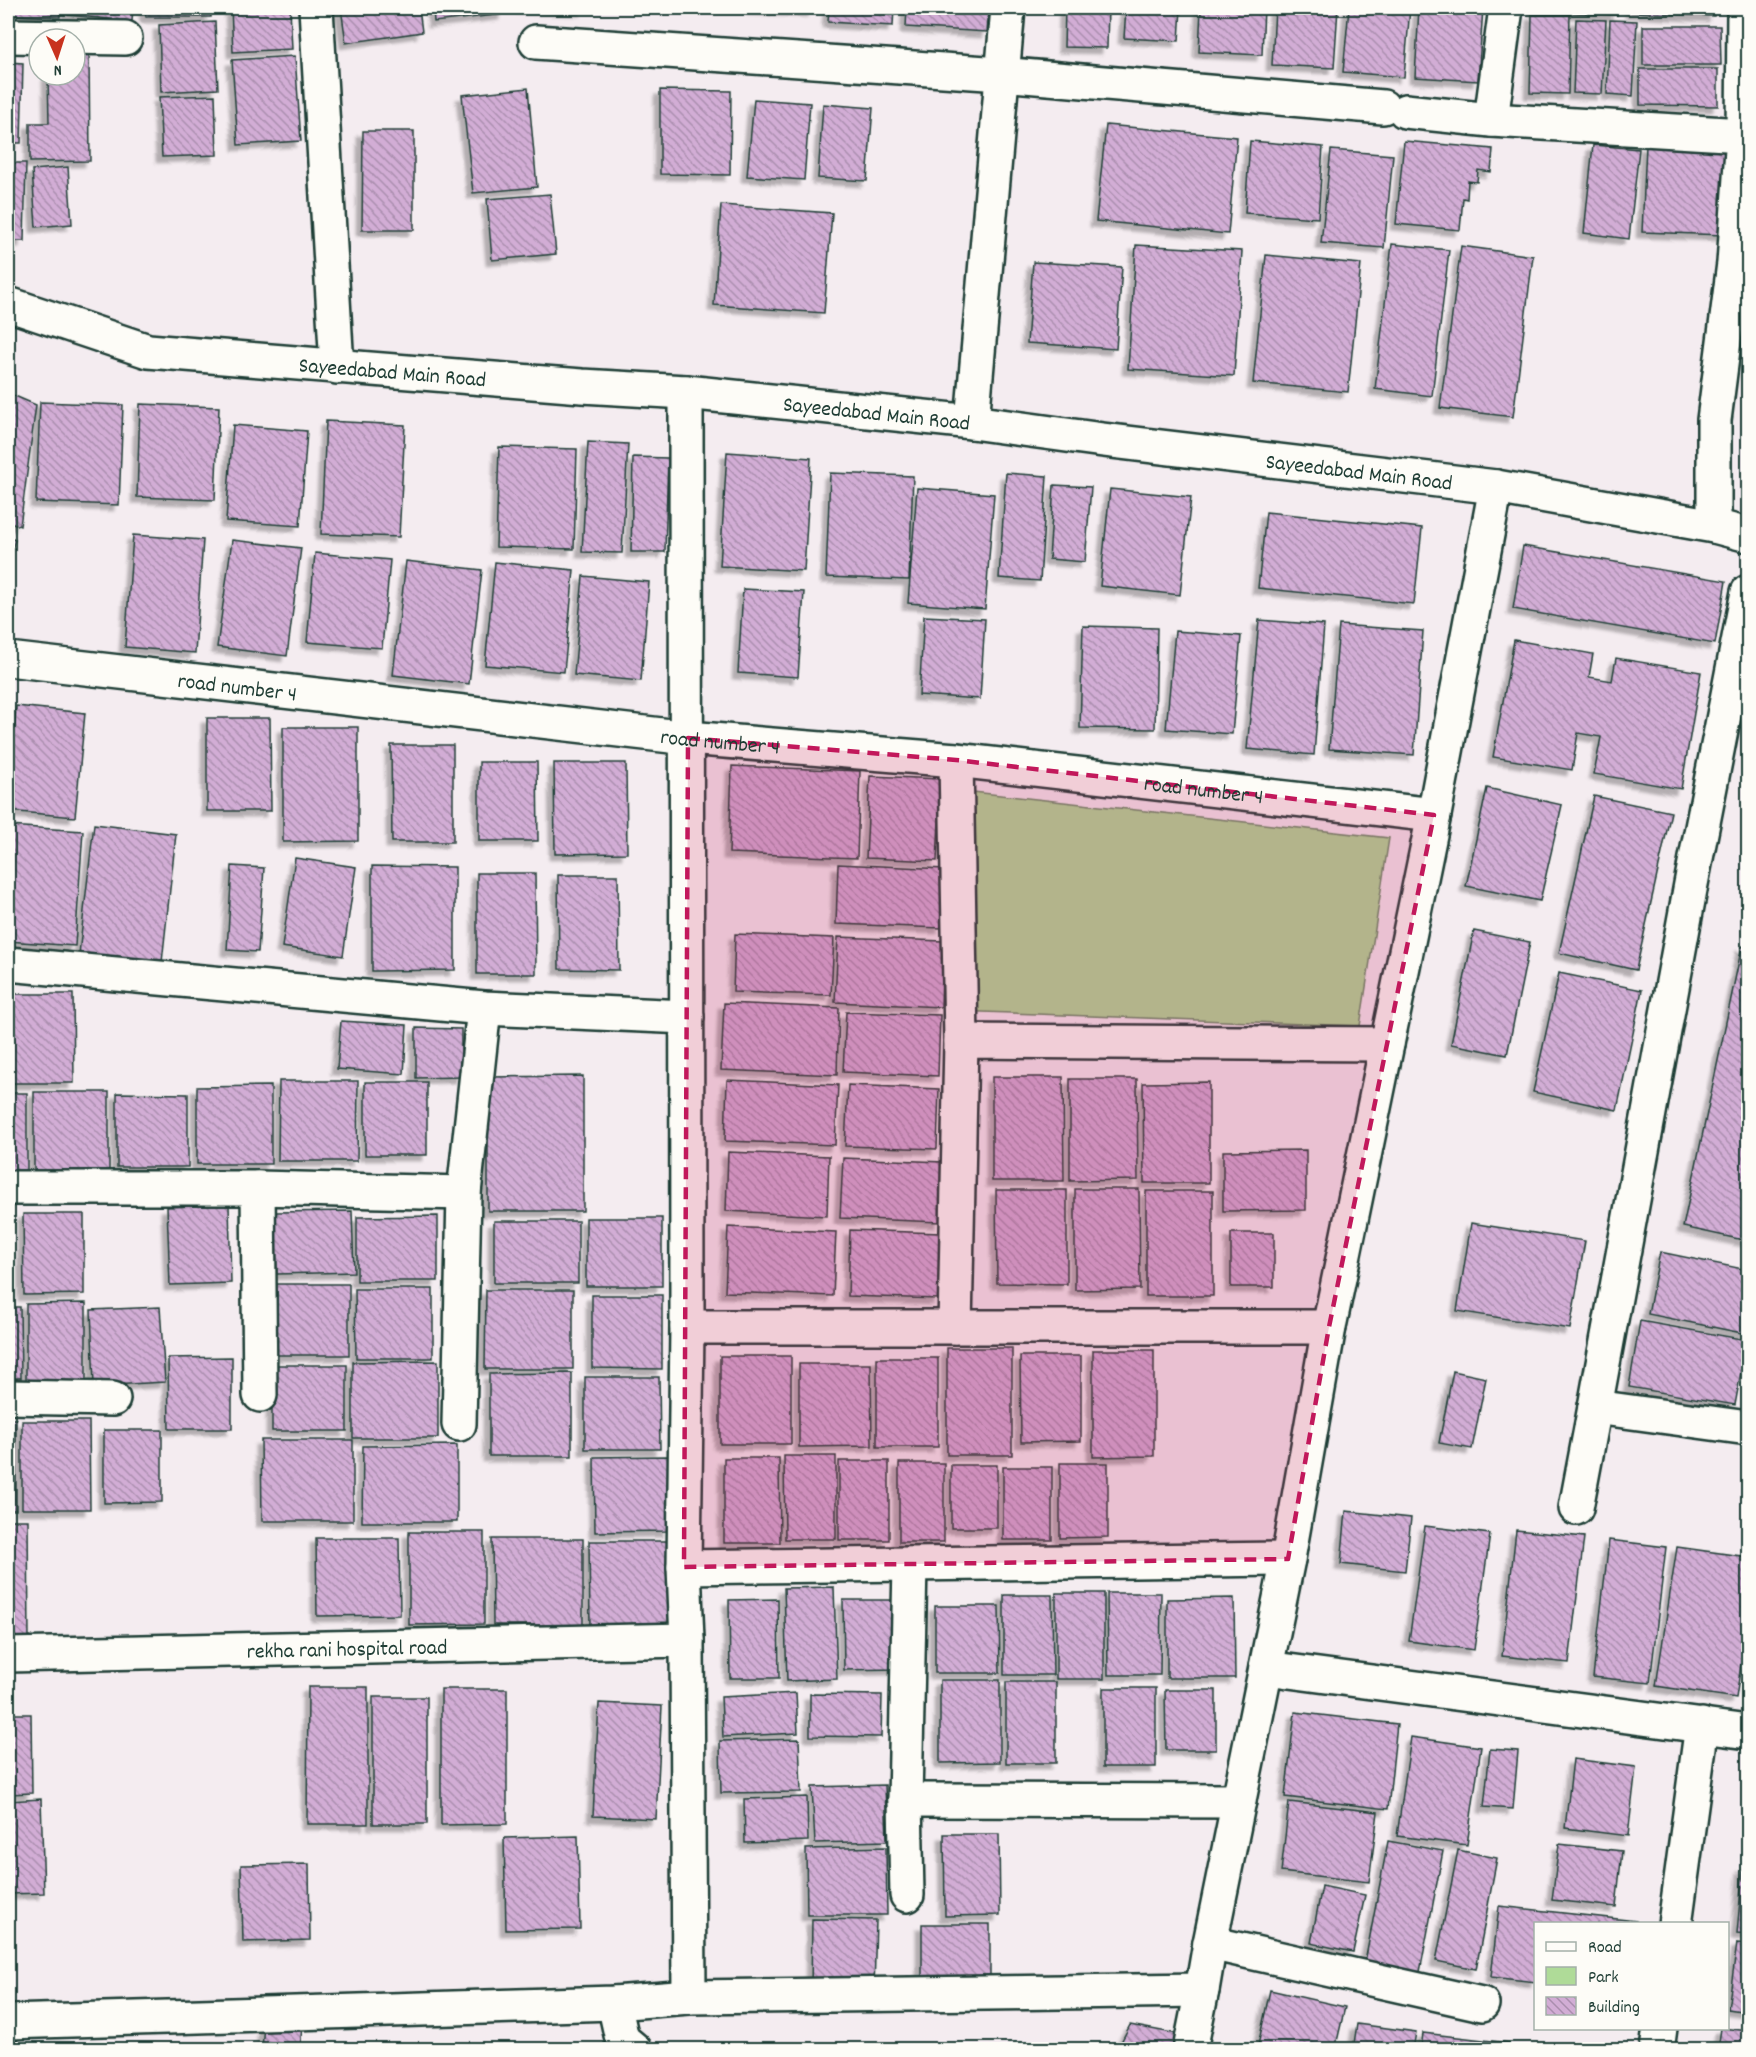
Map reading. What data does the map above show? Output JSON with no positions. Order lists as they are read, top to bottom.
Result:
{
  "streets": {
    "street": ["Sayeedabad Main Road", "road number 4", "rekha rani hospital road"]
  },
  "legend": ["Road", "Park", "Building"],
  "north": "bottom"
}
